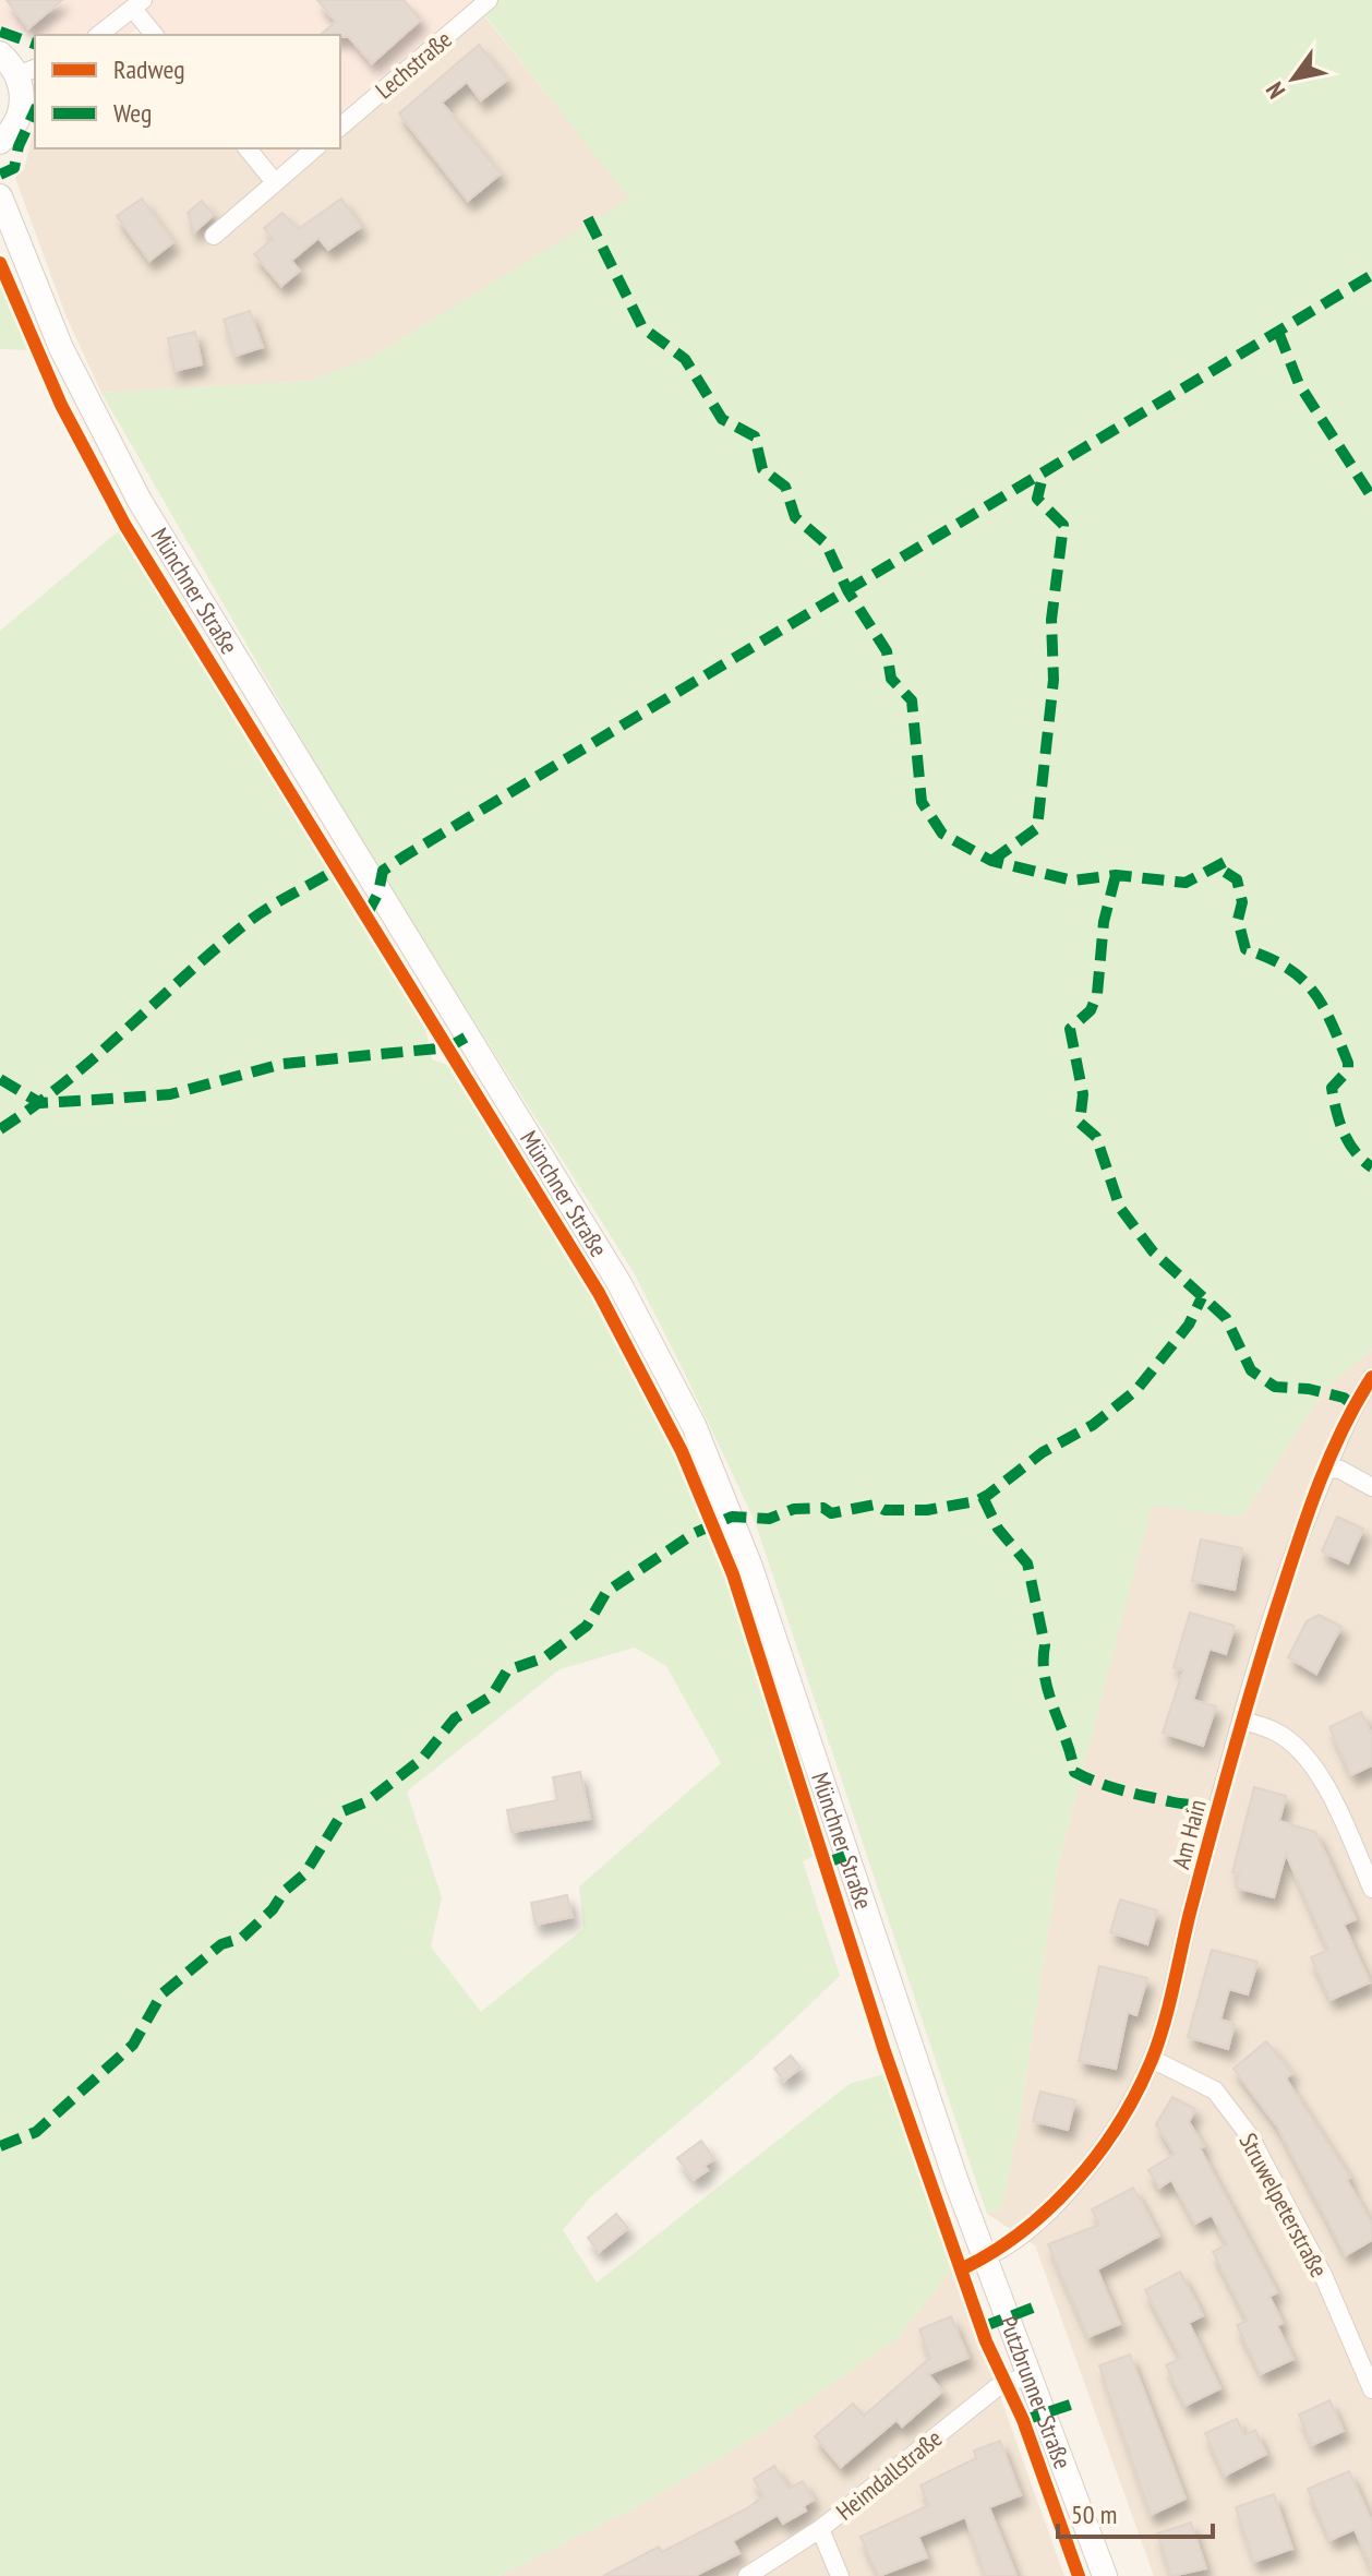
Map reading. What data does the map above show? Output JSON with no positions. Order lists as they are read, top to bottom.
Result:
{
  "streets": {
    "main road": ["Münchner Straße", "Putzbrunner Straße"],
    "street": [
      "Lechstraße",
      "Am Hain",
      "Struwelpeterstraße",
      "Heimdallstraße"
    ]
  },
  "crossings": [
    ["Münchner Straße", "Am Hain"],
    ["Münchner Straße", "Putzbrunner Straße"],
    ["Am Hain", "Struwelpeterstraße"],
    ["Am Hain", "Putzbrunner Straße"],
    ["Putzbrunner Straße", "Heimdallstraße"]
  ],
  "legend": ["Radweg", "Weg"],
  "scale_bar": "50 m",
  "north": "bottom left"
}
